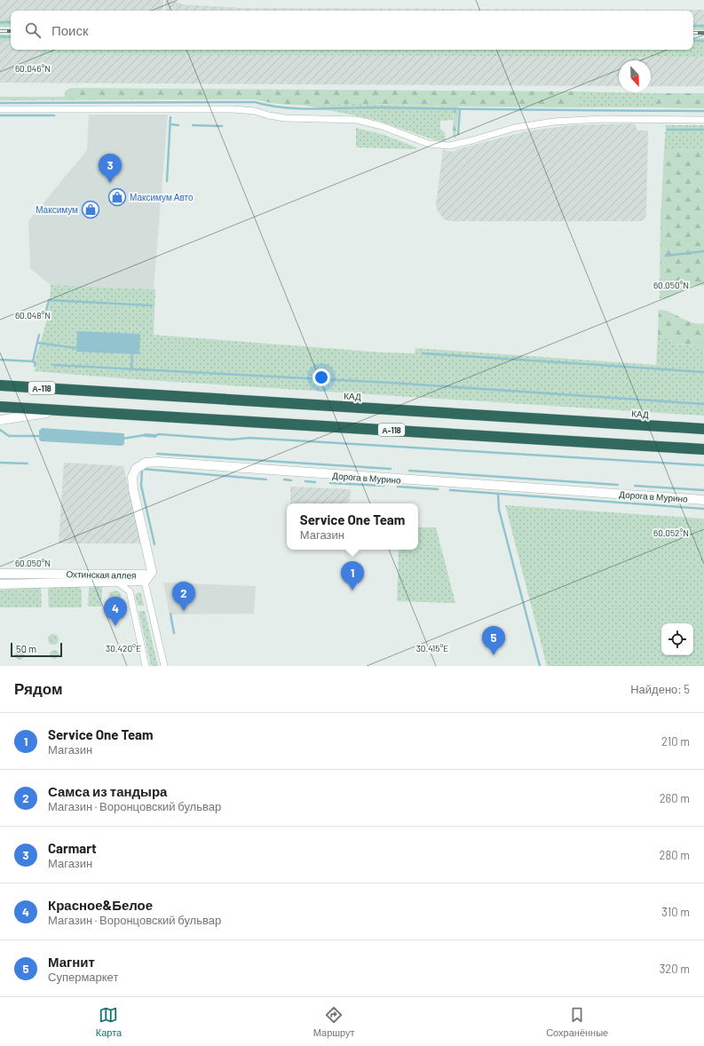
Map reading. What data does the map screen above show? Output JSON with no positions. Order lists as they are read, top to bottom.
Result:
{
  "streets": {
    "highway": ["А-118", "КАД"],
    "street": ["Дорога в Мурино", "Охтинская аллея"]
  },
  "crossings": [
    ["Дорога в Мурино", "Охтинская аллея"]
  ],
  "places": {
    "shop": ["Максимум Авто", "Максимум"]
  },
  "scale_bar": "50 m",
  "north": "bottom",
  "page": {
    "search": "Поиск",
    "pins": [
      "3",
      "1",
      "2",
      "4",
      "5"
    ],
    "popup": ["Service One Team", "Магазин"],
    "scale": "50 m",
    "heading": ["Рядом", "Найдено: 5"],
    "list": [
      {
        "mark": "1",
        "name": "Service One Team",
        "note": "Магазин",
        "value": "210 m"
      },
      {
        "mark": "2",
        "name": "Самса из тандыра",
        "note": "Магазин · Воронцовский бульвар",
        "value": "260 m"
      },
      {
        "mark": "3",
        "name": "Carmart",
        "note": "Магазин",
        "value": "280 m"
      },
      {
        "mark": "4",
        "name": "Красное&Белое",
        "note": "Магазин · Воронцовский бульвар",
        "value": "310 m"
      },
      {
        "mark": "5",
        "name": "Магнит",
        "note": "Супермаркет",
        "value": "320 m"
      }
    ],
    "nav": ["Карта", "Маршрут", "Сохранённые"]
  },
  "coordinates": [
    "60.046°N",
    "60.050°N",
    "60.048°N",
    "60.052°N",
    "30.420°E",
    "30.415°E"
  ]
}
